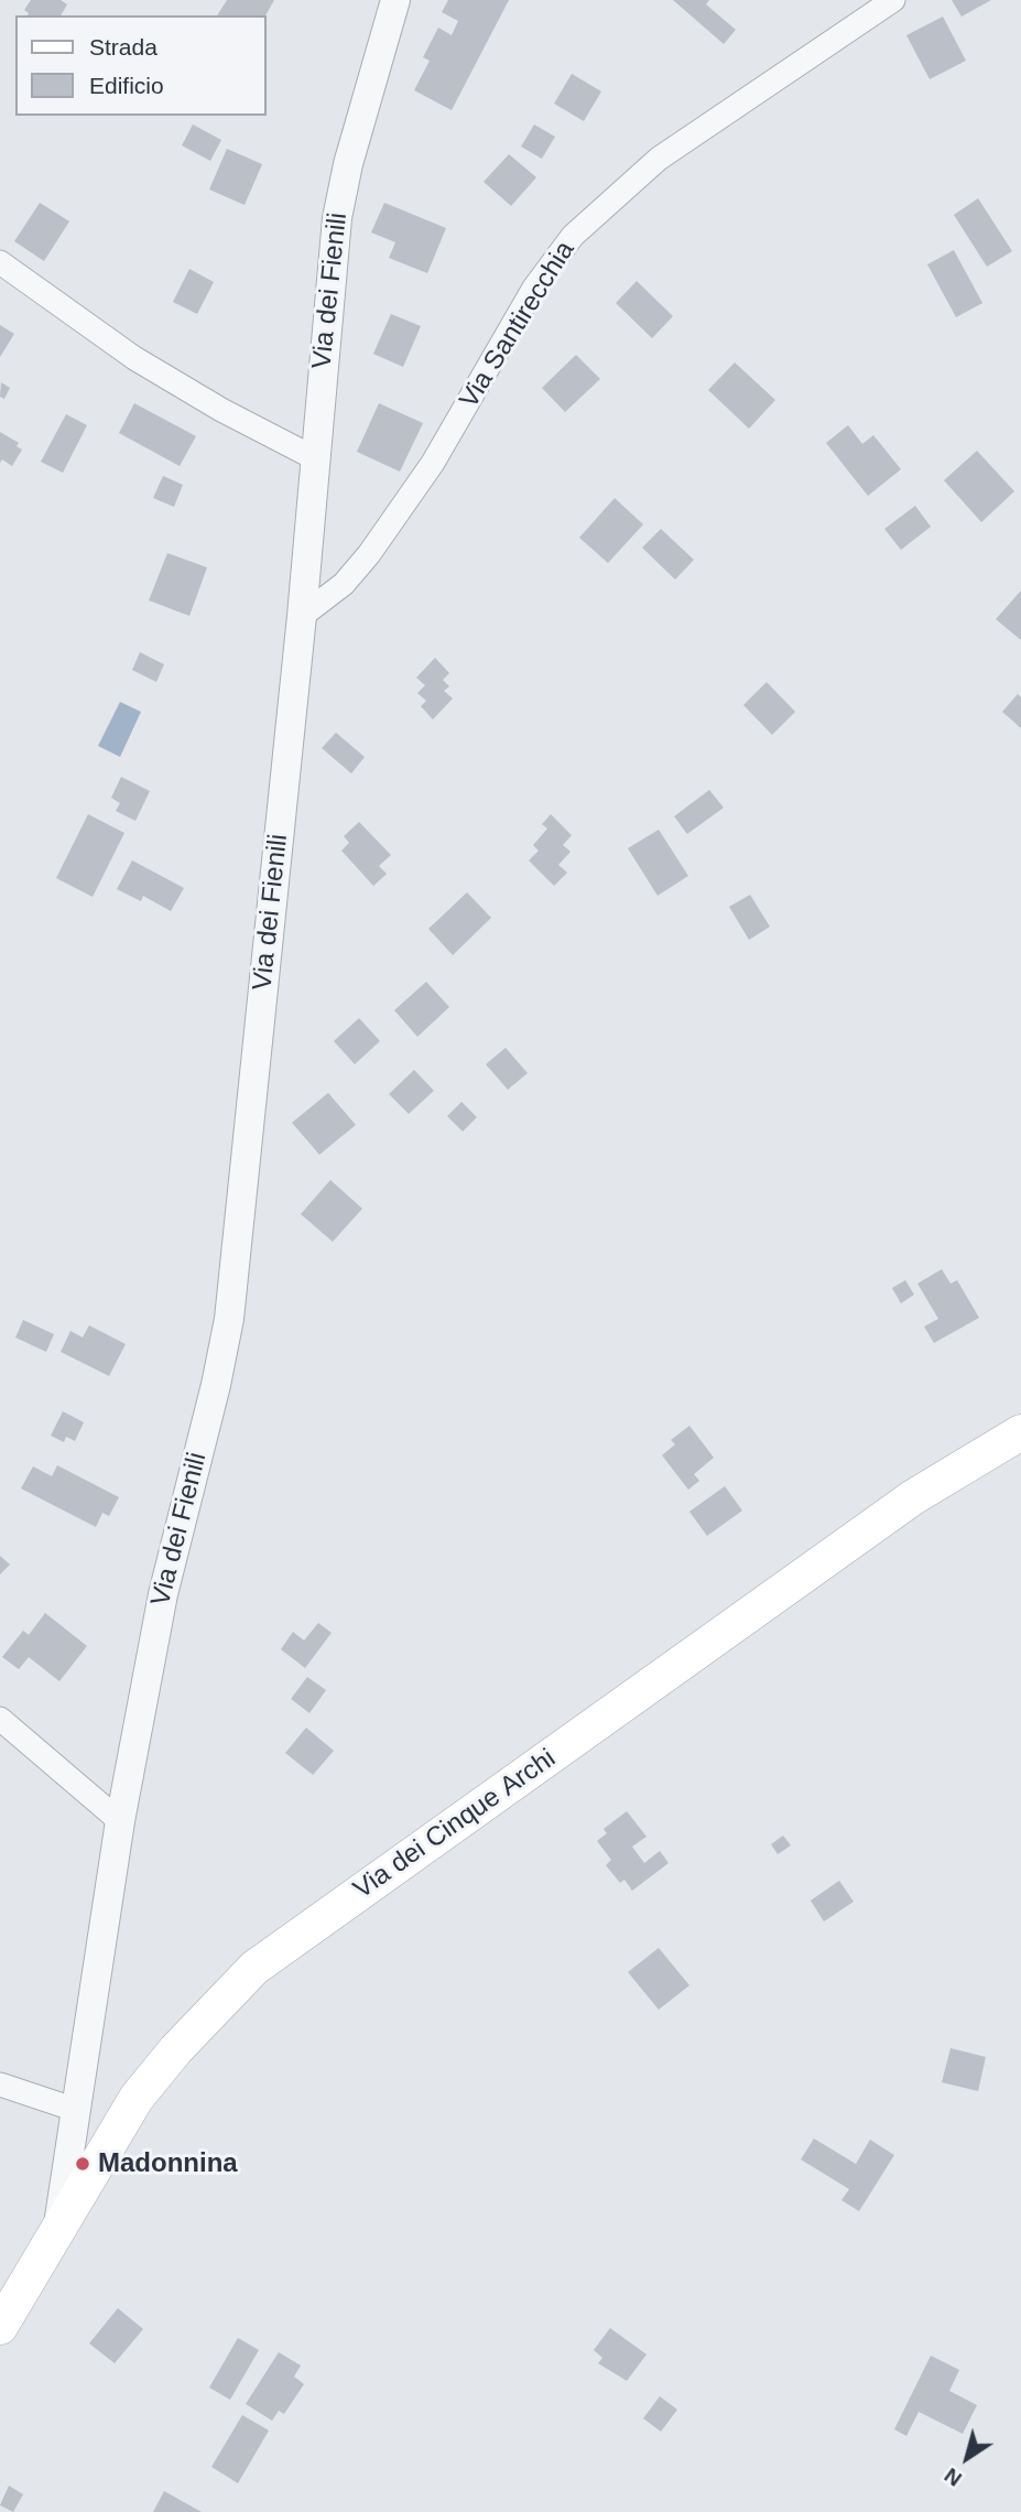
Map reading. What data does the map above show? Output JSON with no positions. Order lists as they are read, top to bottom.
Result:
{
  "streets": {
    "main road": ["Via dei Cinque Archi"],
    "street": ["Via dei Fienili", "Via Santirecchia"]
  },
  "crossings": [
    ["Via dei Fienili", "Via Santirecchia"],
    ["Via dei Fienili", "Via dei Cinque Archi"]
  ],
  "places": ["Madonnina"],
  "legend": ["Strada", "Edificio"],
  "north": "bottom left"
}
